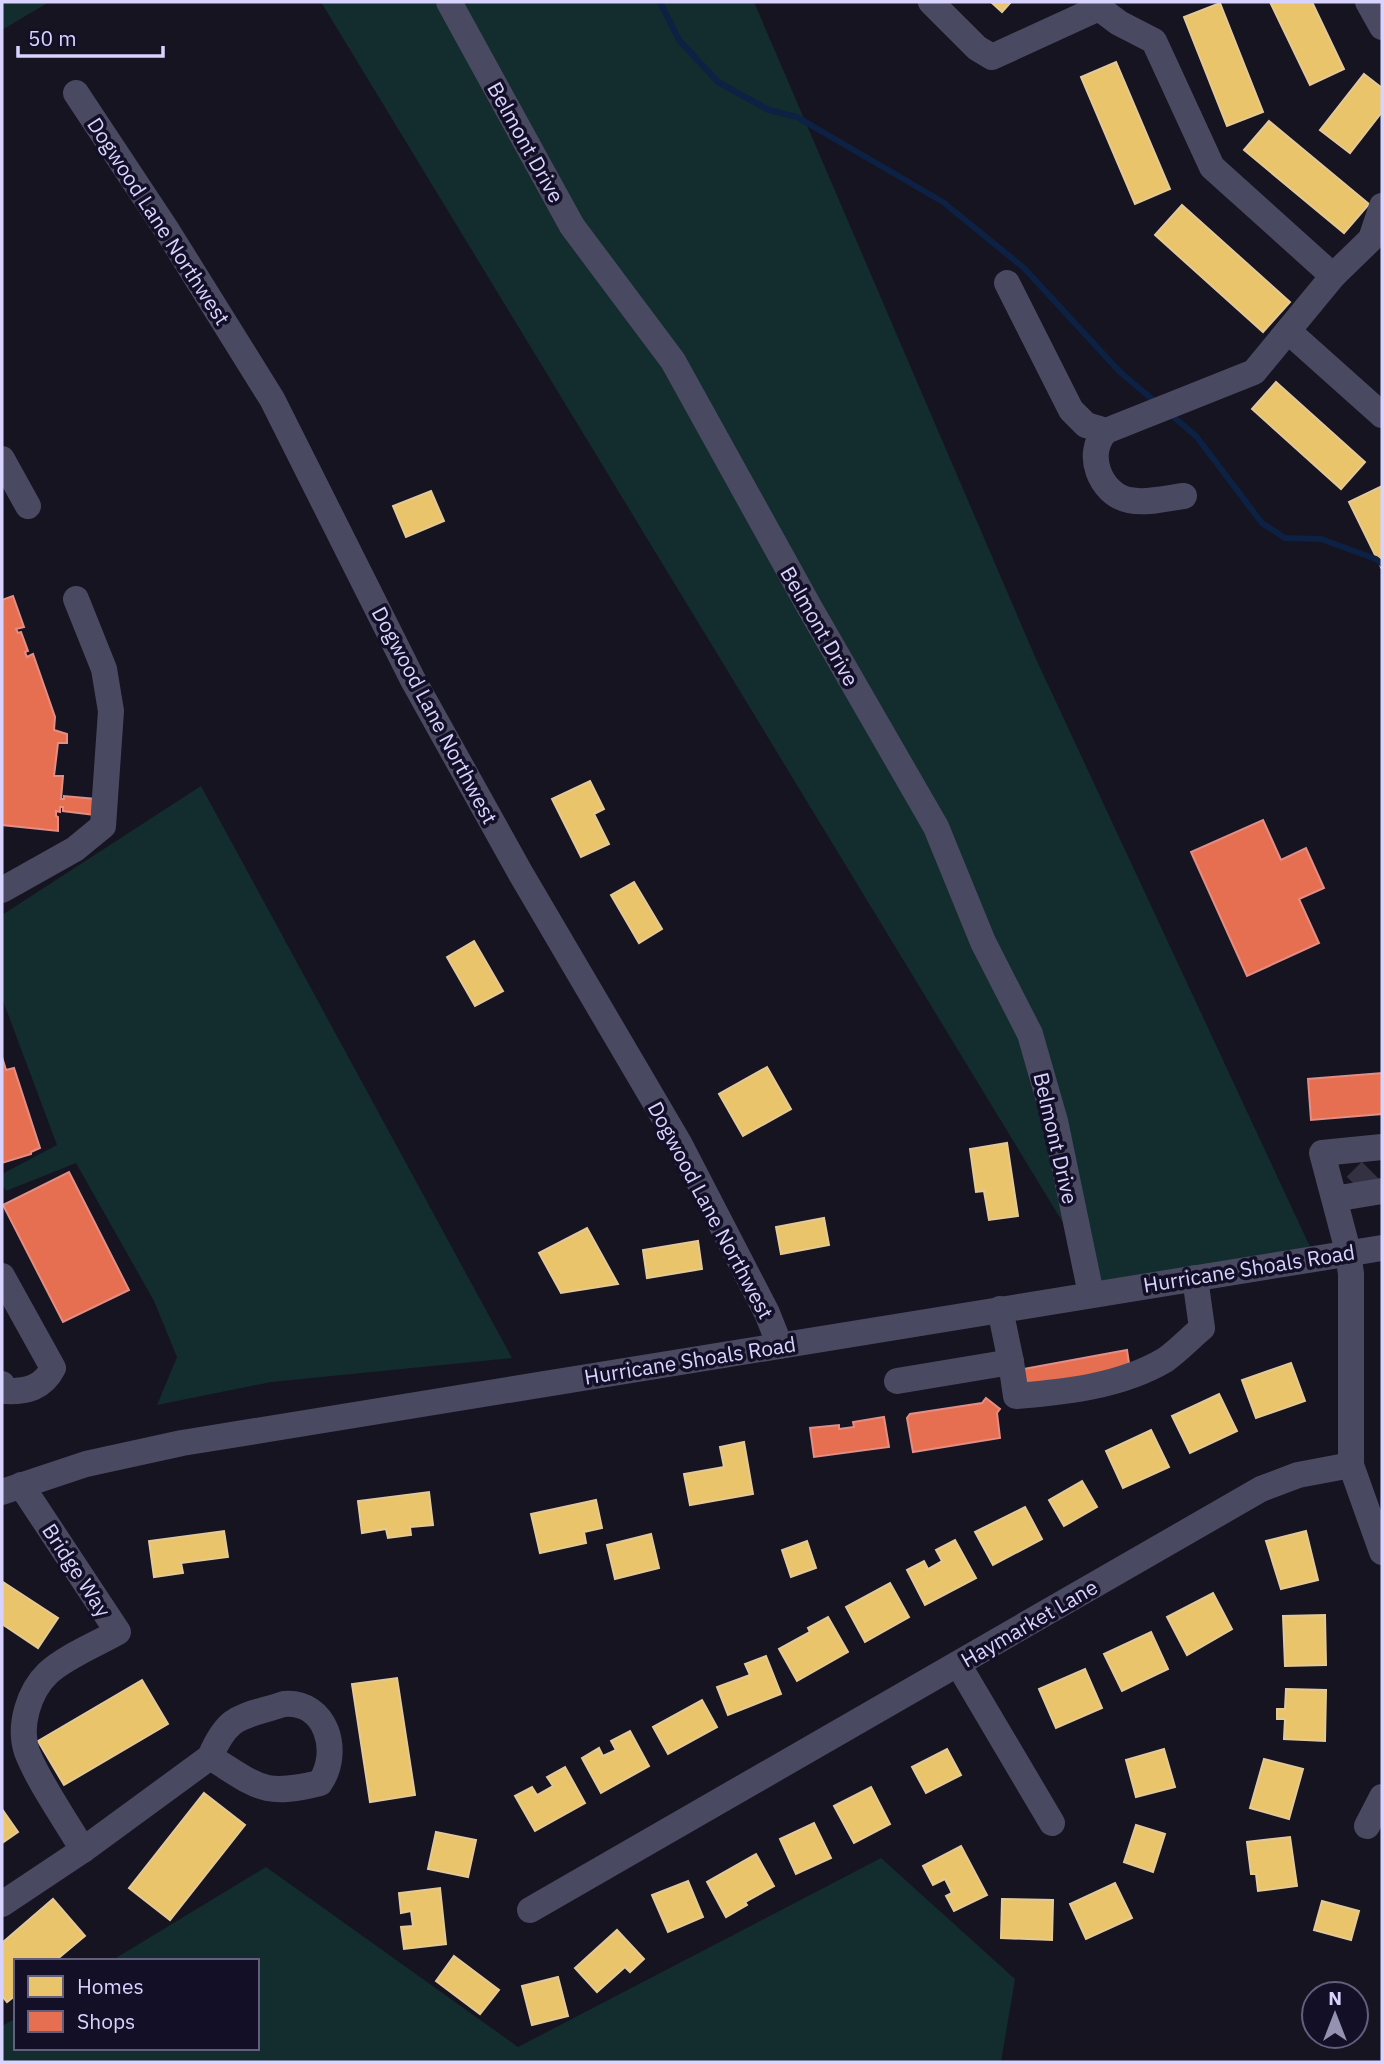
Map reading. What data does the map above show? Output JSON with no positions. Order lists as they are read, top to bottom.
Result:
{
  "streets": {
    "street": [
      "Belmont Drive",
      "Dogwood Lane Northwest",
      "Hurricane Shoals Road",
      "Bridge Way",
      "Haymarket Lane"
    ]
  },
  "crossings": [
    ["Belmont Drive", "Hurricane Shoals Road"],
    ["Dogwood Lane Northwest", "Hurricane Shoals Road"],
    ["Hurricane Shoals Road", "Bridge Way"]
  ],
  "legend": ["Homes", "Shops"],
  "scale_bar": "50 m",
  "north": "top"
}
